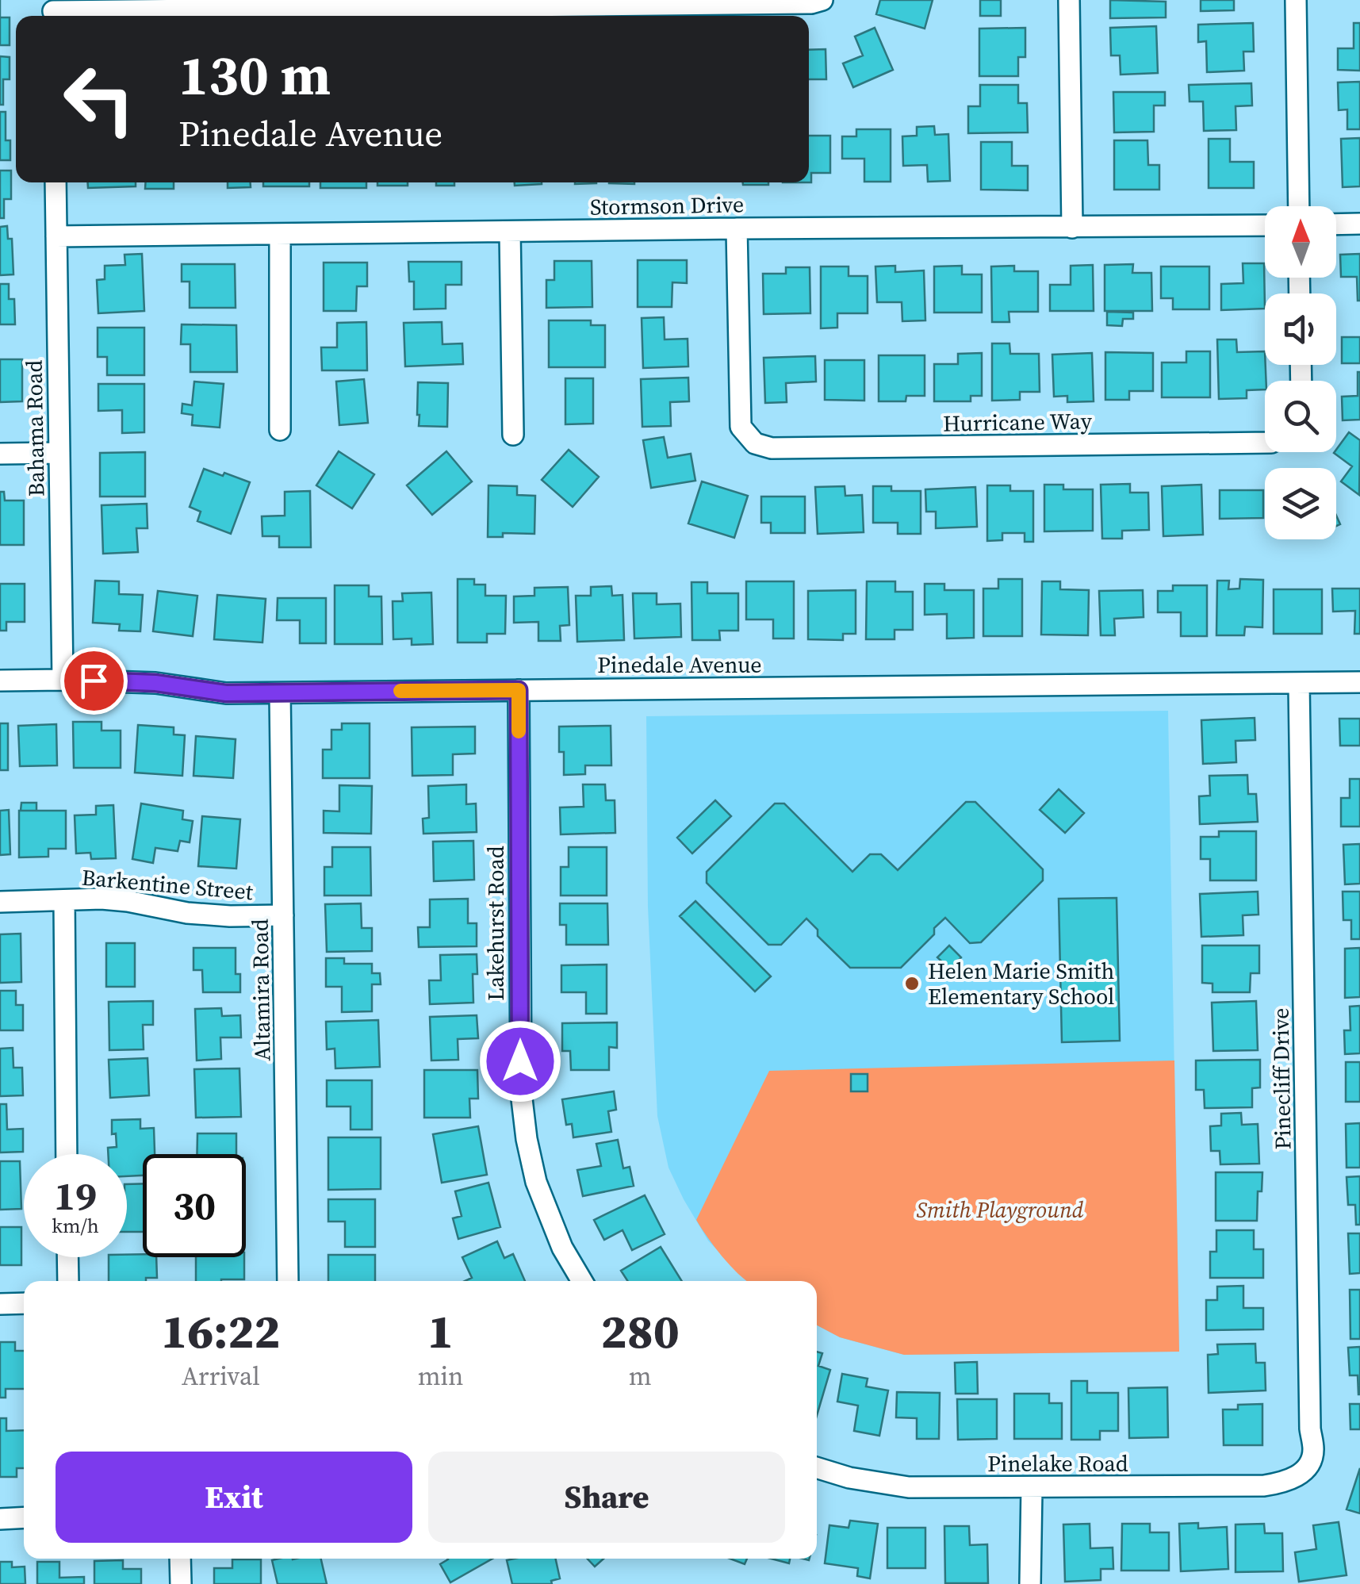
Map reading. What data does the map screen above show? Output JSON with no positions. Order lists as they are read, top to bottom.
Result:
{
  "streets": {
    "street": [
      "Stormson Drive",
      "Hurricane Way",
      "Bahama Road",
      "Pinedale Avenue",
      "Barkentine Street",
      "Lakehurst Road",
      "Altamira Road",
      "Pinecliff Drive",
      "Pinelake Road"
    ]
  },
  "crossings": [
    ["Stormson Drive", "Hurricane Way"],
    ["Stormson Drive", "Bahama Road"],
    ["Bahama Road", "Pinedale Avenue"],
    ["Pinedale Avenue", "Lakehurst Road"],
    ["Pinedale Avenue", "Altamira Road"],
    ["Pinedale Avenue", "Pinecliff Drive"],
    ["Barkentine Street", "Altamira Road"],
    ["Pinecliff Drive", "Pinelake Road"]
  ],
  "parks": ["Smith Playground"],
  "places": ["Helen Marie Smith Elementary School"],
  "north": "top",
  "page": {
    "turn": ["130 m", "Pinedale Avenue"],
    "speed": "19 km/h",
    "limit": "30",
    "eta": [
      "16:22",
      "Arrival",
      "1",
      "min",
      "280",
      "m"
    ],
    "buttons": ["Exit", "Share"]
  }
}
